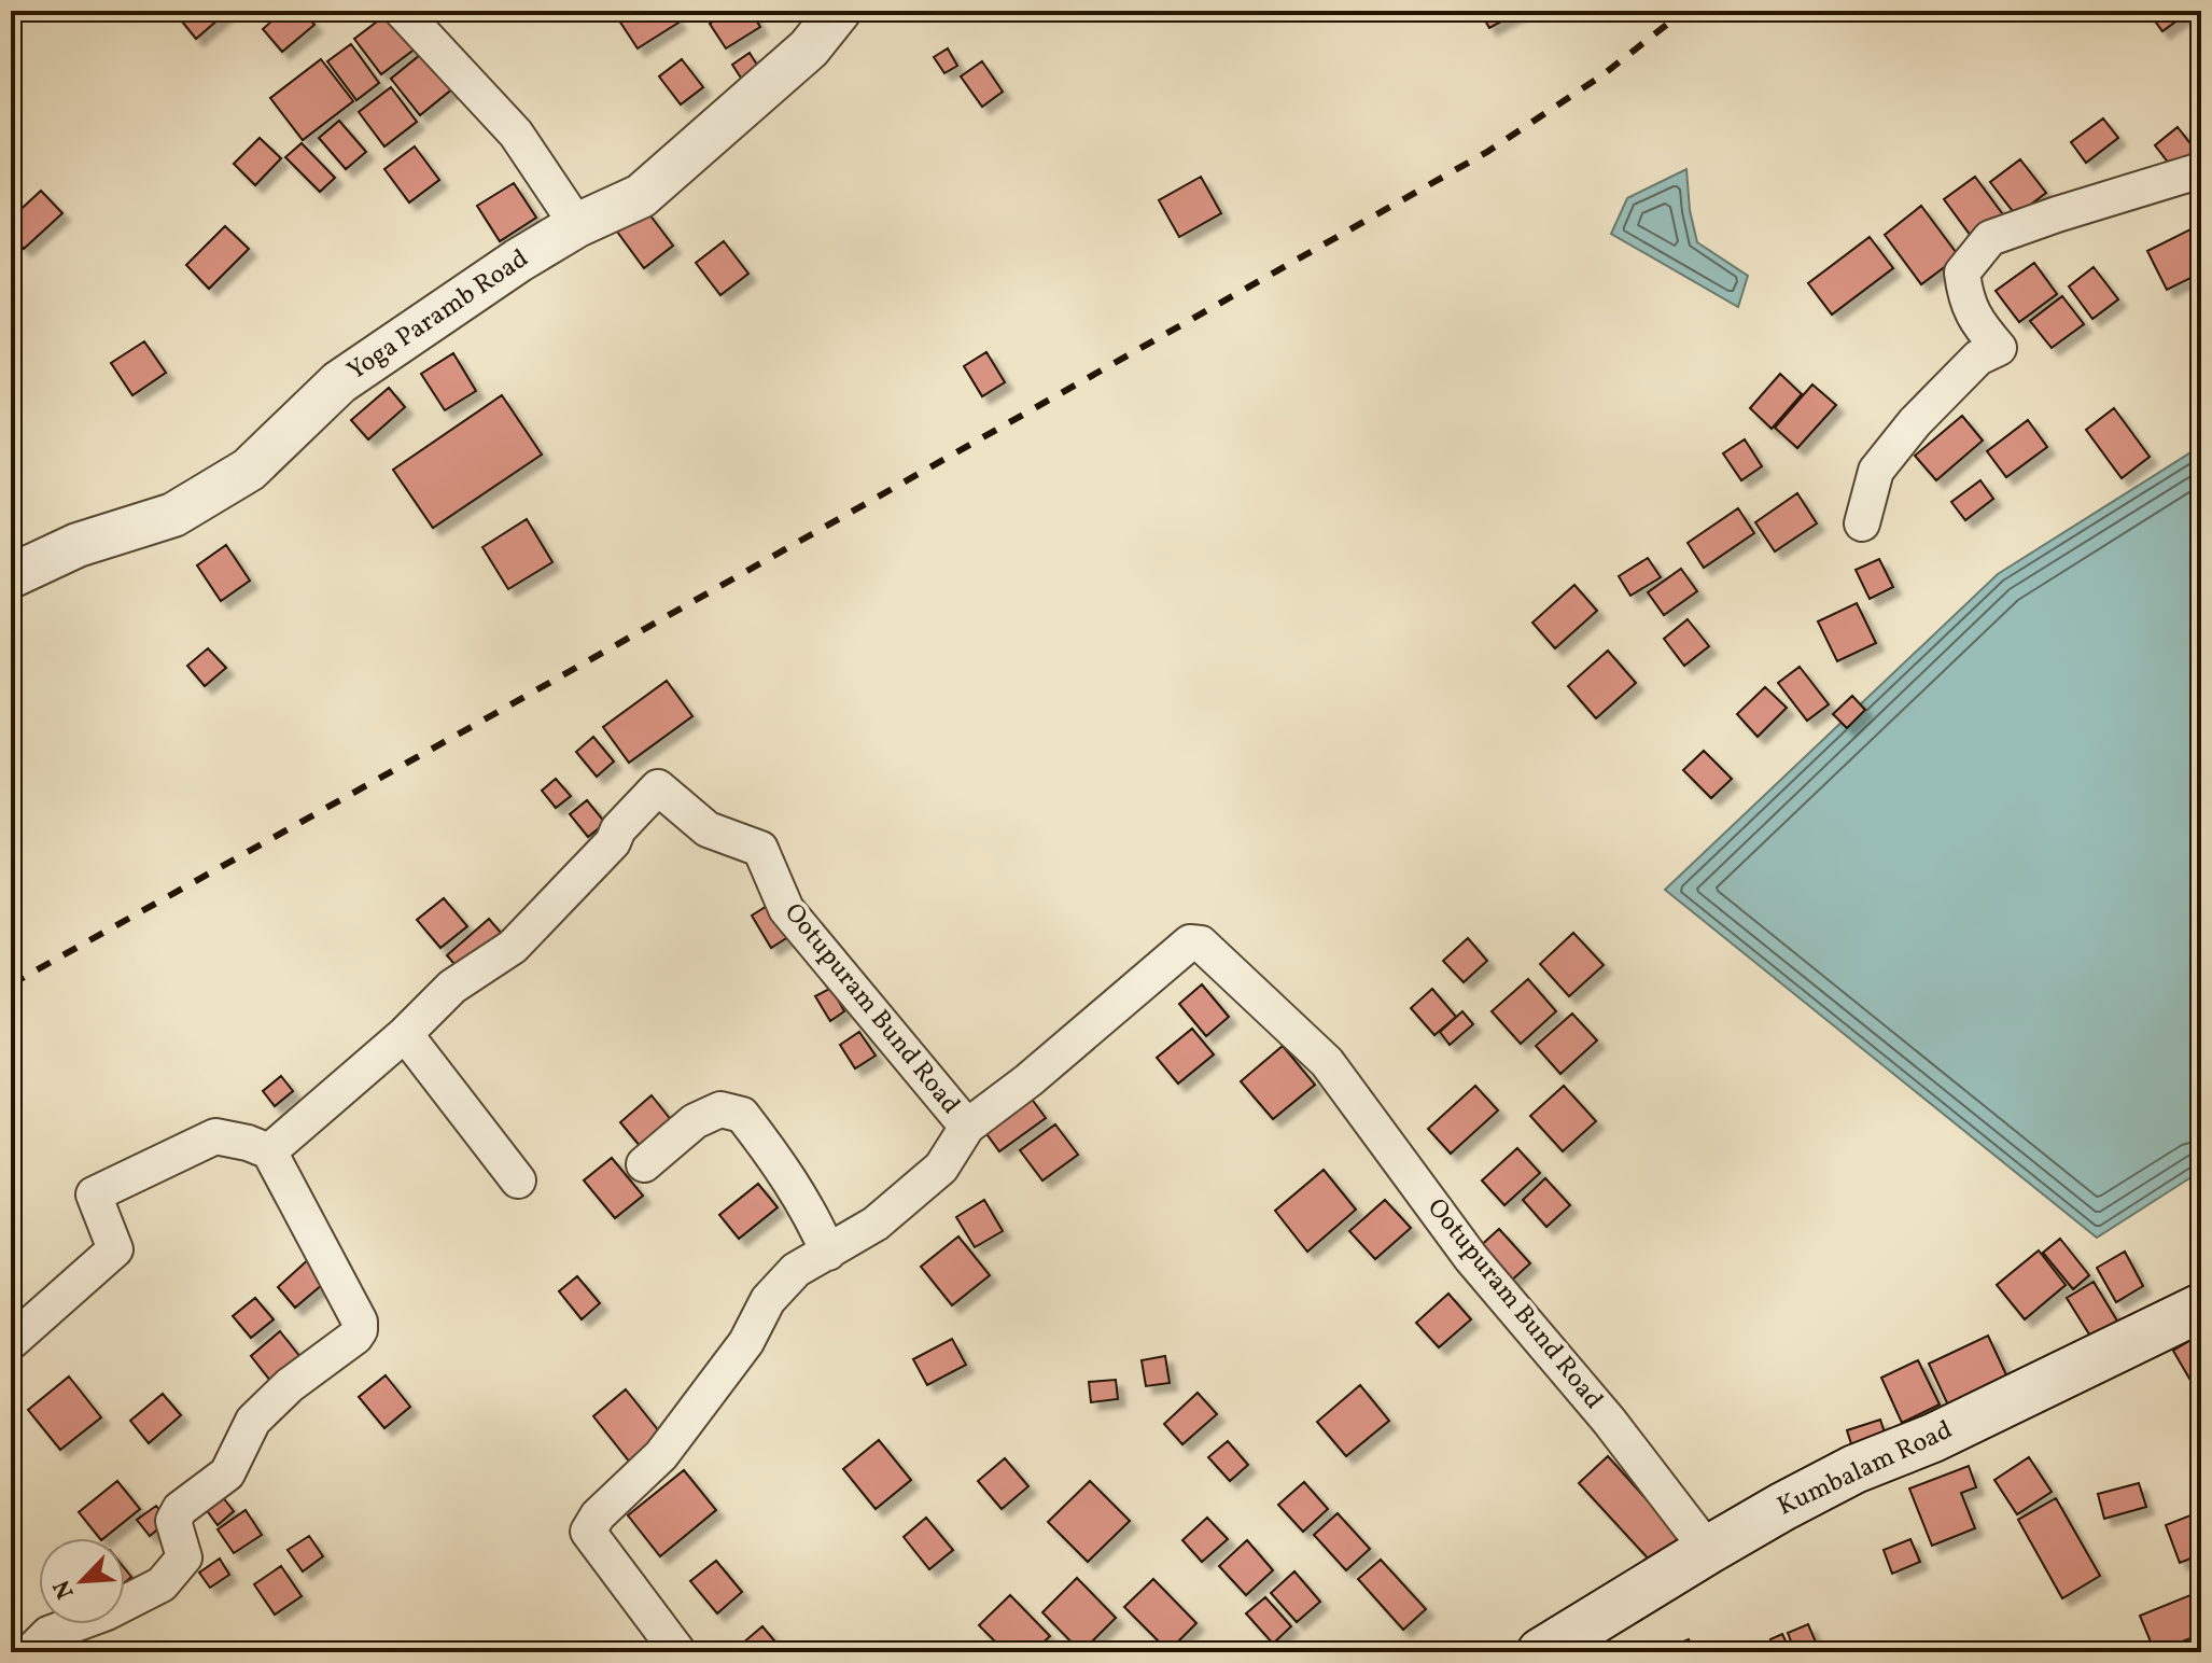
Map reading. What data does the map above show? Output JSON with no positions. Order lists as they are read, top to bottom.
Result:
{
  "streets": {
    "main road": ["Kumbalam Road"],
    "street": ["Yoga Paramb Road", "Ootupuram Bund Road"]
  },
  "crossings": [
    ["Ootupuram Bund Road", "Kumbalam Road"]
  ],
  "north": "bottom left"
}
